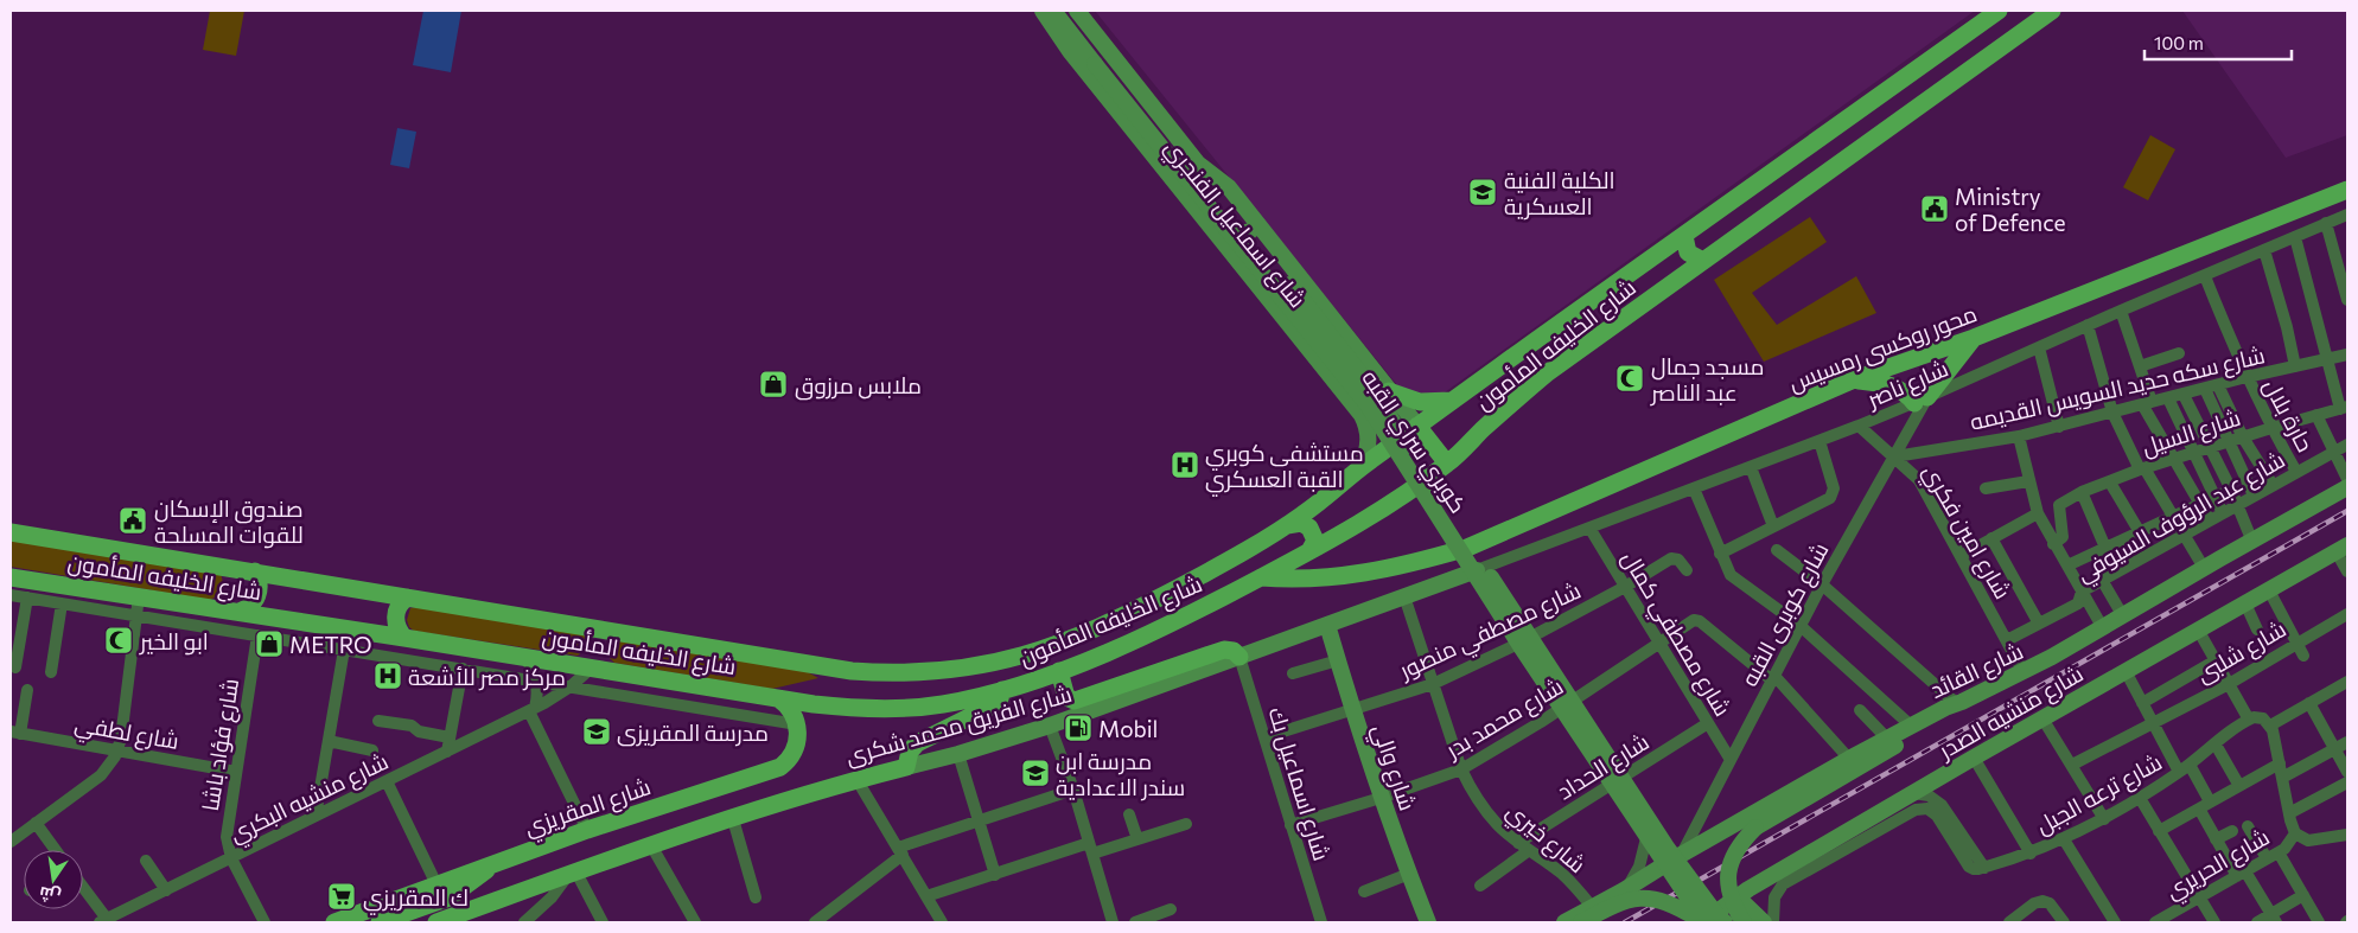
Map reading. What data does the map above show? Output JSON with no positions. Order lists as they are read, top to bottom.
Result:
{
  "streets": {
    "main road": [
      "شارع اسماعيل الفنجري",
      "شارع الخليفه المأمون",
      "محور روكسى رمسيس",
      "كوبري سراي القبه",
      "شارع القائد",
      "شارع منشيه الصدر",
      "شارع الفريق محمد شكرى",
      "شارع والي",
      "شارع المقريزي"
    ],
    "street": [
      "شارع ناصر",
      "شارع سكه حديد السويس القديمه",
      "حارة بلال",
      "شارع السيل",
      "شارع عبد الرؤوف السيوفي",
      "شارع امين فكري",
      "شارع كوبرى القبه",
      "شارع مصطفي منصور",
      "شارع مصطفي كمال",
      "شارع شلبى",
      "شارع محمد بدر",
      "شارع لطفي",
      "شارع فؤاد باشا",
      "شارع الحداد",
      "شارع اسماعيل بك",
      "شارع ترعه الجبل",
      "شارع منشيه البكري",
      "شارع خيري",
      "شارع الحريري"
    ]
  },
  "crossings": [
    ["شارع اسماعيل الفنجري", "شارع الخليفه المأمون"],
    ["شارع اسماعيل الفنجري", "كوبري سراي القبه"],
    ["شارع الخليفه المأمون", "محور روكسى رمسيس"],
    ["شارع الخليفه المأمون", "شارع منشيه البكري"],
    ["شارع ناصر", "حارة بلال"],
    ["شارع ناصر", "شارع امين فكري"],
    ["شارع ناصر", "شارع كوبرى القبه"],
    ["شارع ناصر", "شارع مصطفي كمال"],
    ["شارع ناصر", "شارع الفريق محمد شكرى"],
    ["شارع سكه حديد السويس القديمه", "حارة بلال"],
    ["شارع سكه حديد السويس القديمه", "شارع امين فكري"],
    ["شارع سكه حديد السويس القديمه", "شارع كوبرى القبه"],
    ["حارة بلال", "شارع السيل"],
    ["حارة بلال", "شارع عبد الرؤوف السيوفي"],
    ["كوبري سراي القبه", "شارع منشيه الصدر"],
    ["شارع عبد الرؤوف السيوفي", "شارع امين فكري"],
    ["شارع امين فكري", "شارع كوبرى القبه"],
    ["شارع امين فكري", "شارع القائد"],
    ["شارع كوبرى القبه", "شارع مصطفي كمال"],
    ["شارع كوبرى القبه", "شارع القائد"],
    ["شارع كوبرى القبه", "شارع محمد بدر"],
    ["شارع مصطفي منصور", "شارع مصطفي كمال"],
    ["شارع مصطفي منصور", "شارع والي"],
    ["شارع مصطفي منصور", "شارع اسماعيل بك"],
    ["شارع مصطفي منصور", "شارع خيري"],
    ["شارع مصطفي كمال", "شارع محمد بدر"],
    ["شارع مصطفي كمال", "شارع الحداد"],
    ["شارع القائد", "شارع خيري"],
    ["شارع محمد بدر", "شارع والي"],
    ["شارع محمد بدر", "شارع اسماعيل بك"],
    ["شارع محمد بدر", "شارع خيري"],
    ["شارع الفريق محمد شكرى", "شارع والي"],
    ["شارع الفريق محمد شكرى", "شارع اسماعيل بك"],
    ["شارع الفريق محمد شكرى", "شارع خيري"],
    ["شارع لطفي", "شارع فؤاد باشا"],
    ["شارع فؤاد باشا", "شارع منشيه البكري"],
    ["شارع الحداد", "شارع خيري"]
  ],
  "places": {
    "school or university": ["الكلية الفنية العسكرية", "مدرسة المقريزى", "مدرسة ابن سندر الاعدادية"],
    "public building": ["Ministry of Defence", "صندوق الإسكان للقوات المسلحة"],
    "mosque": ["مسجد جمال عبد الناصر", "ابو الخير"],
    "shop": ["ملابس مرزوق", "METRO"],
    "hospital": ["مستشفى كوبري القبة العسكري", "مركز مصر للأشعة"],
    "fuel station": ["Mobil"],
    "supermarket": ["ك المقريزي"]
  },
  "scale_bar": "100 m",
  "north": "bottom"
}
